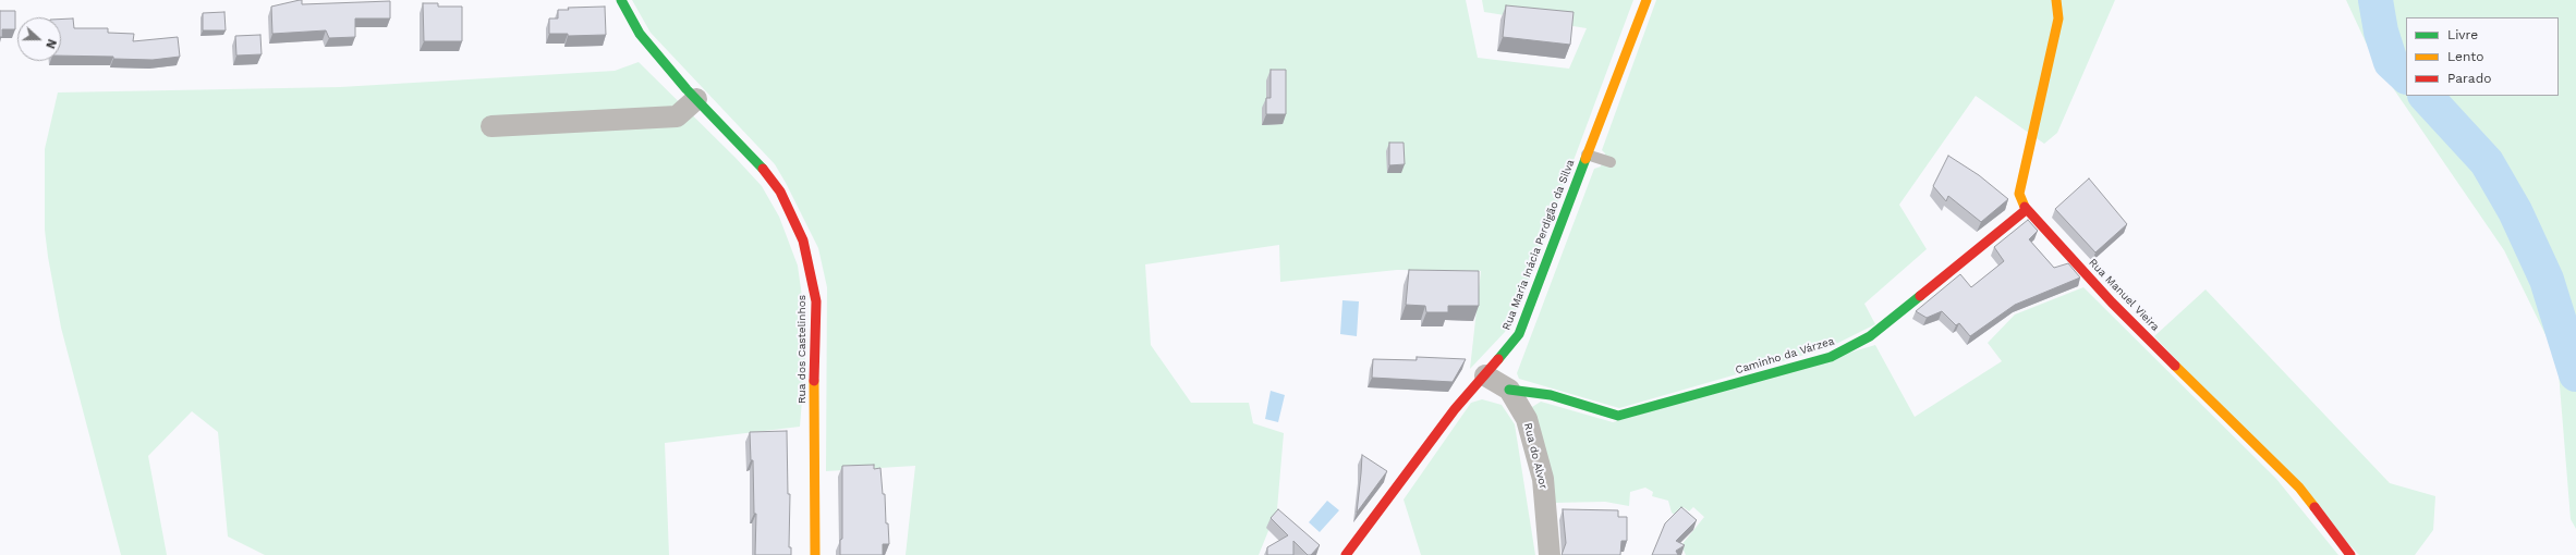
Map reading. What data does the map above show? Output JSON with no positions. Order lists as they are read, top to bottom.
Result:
{
  "streets": {
    "street": [
      "Rua Maria Inácia Perdigão da Silva",
      "Rua Manuel Vieira",
      "Rua dos Castelinhos",
      "Caminho da Várzea",
      "Rua do Alvor"
    ]
  },
  "crossings": [
    ["Rua Maria Inácia Perdigão da Silva", "Rua do Alvor"],
    ["Rua Manuel Vieira", "Caminho da Várzea"],
    ["Caminho da Várzea", "Rua do Alvor"]
  ],
  "legend": ["Livre", "Lento", "Parado"],
  "north": "right"
}
